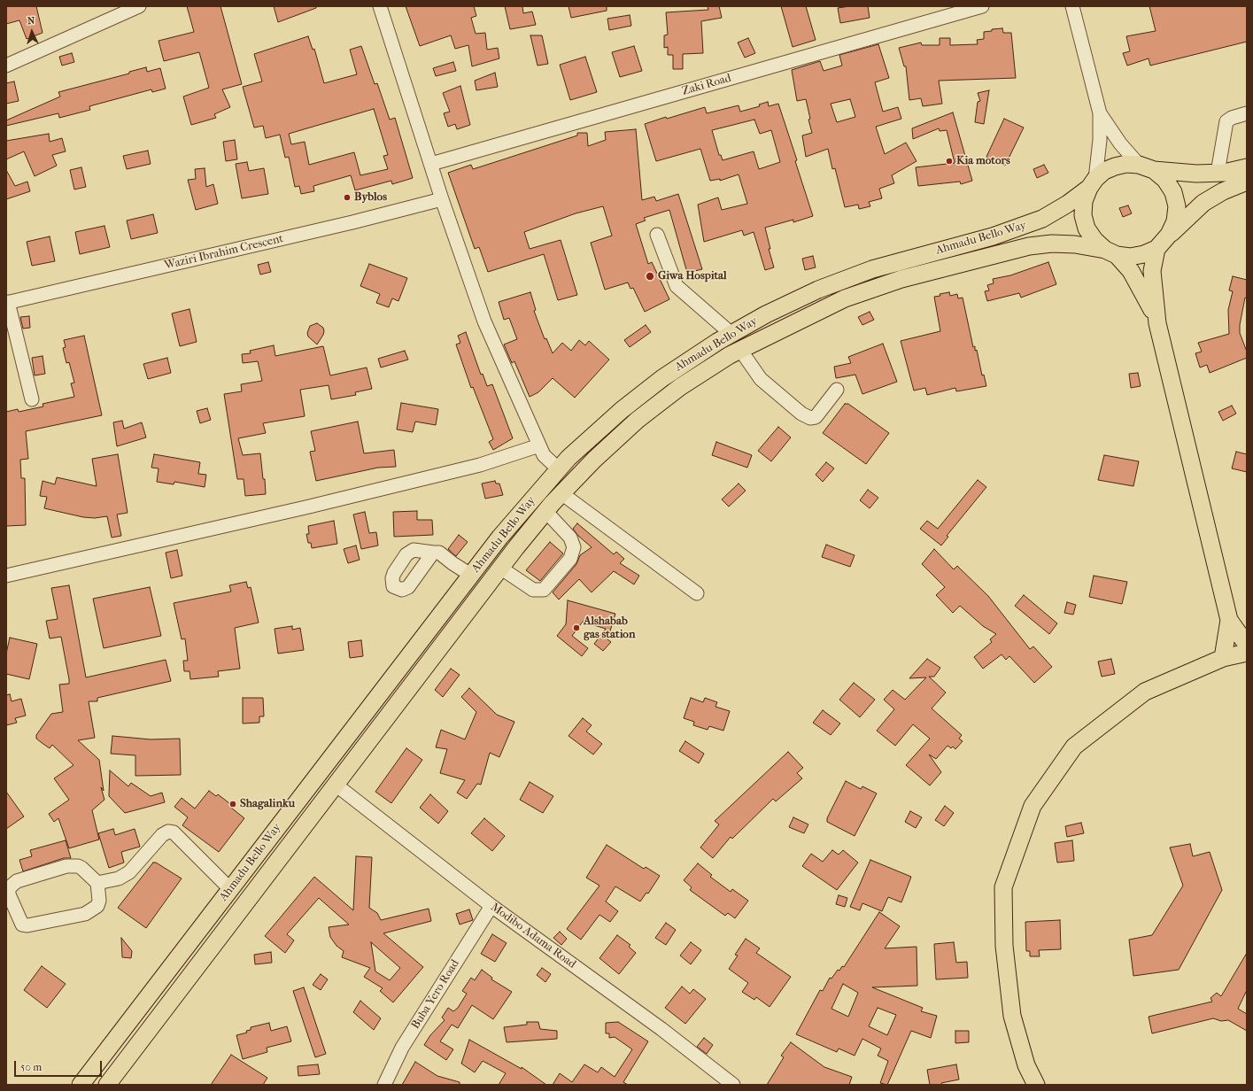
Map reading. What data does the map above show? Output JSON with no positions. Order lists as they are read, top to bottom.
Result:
{
  "streets": {
    "main road": ["Ahmadu Bello Way"],
    "street": [
      "Zaki Road",
      "Waziri Ibrahim Crescent",
      "Modibo Adama Road",
      "Buba Yero Road"
    ]
  },
  "crossings": [
    ["Ahmadu Bello Way", "Modibo Adama Road"],
    ["Modibo Adama Road", "Buba Yero Road"]
  ],
  "places": [
    "Kia motors",
    "Byblos",
    "Giwa Hospital",
    "Alshabab gas station",
    "Shagalinku"
  ],
  "scale_bar": "50 m",
  "north": "top"
}
